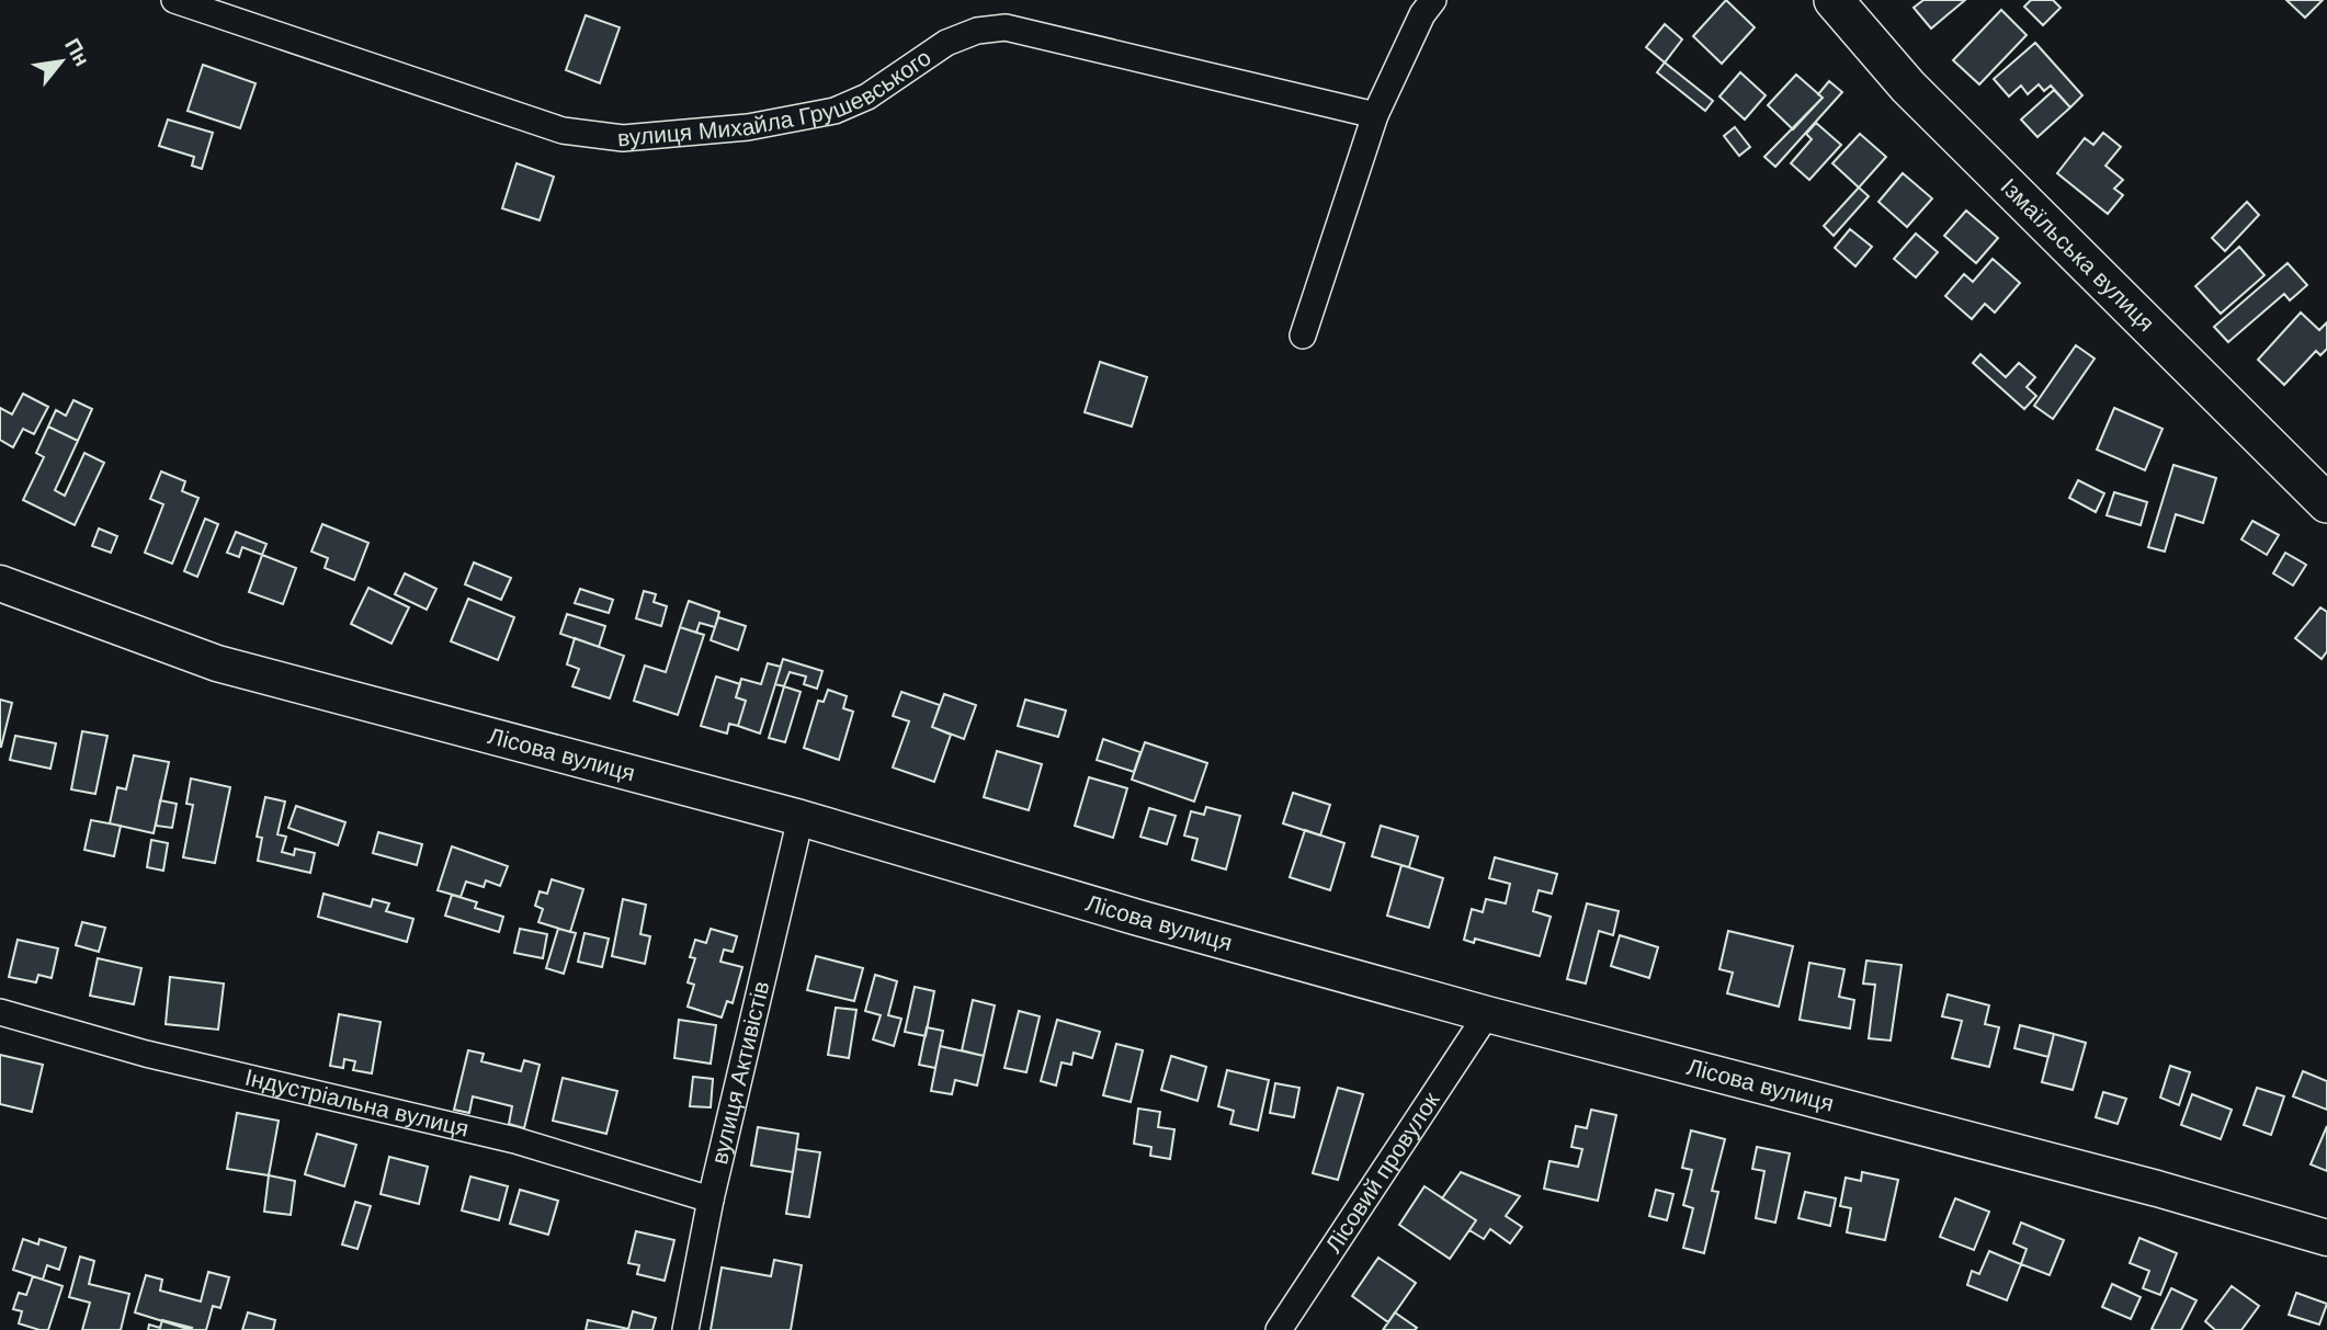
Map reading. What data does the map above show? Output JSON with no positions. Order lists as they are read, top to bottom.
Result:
{
  "streets": {
    "main road": ["Ізмаїльська вулиця"],
    "street": [
      "вулиця Михайла Грушевського",
      "Лісова вулиця",
      "вулиця Активістів",
      "Індустріальна вулиця",
      "Лісовий провулок"
    ]
  },
  "crossings": [
    ["Лісова вулиця", "вулиця Активістів"],
    ["Лісова вулиця", "Лісовий провулок"],
    ["вулиця Активістів", "Індустріальна вулиця"]
  ],
  "north": "top right"
}
